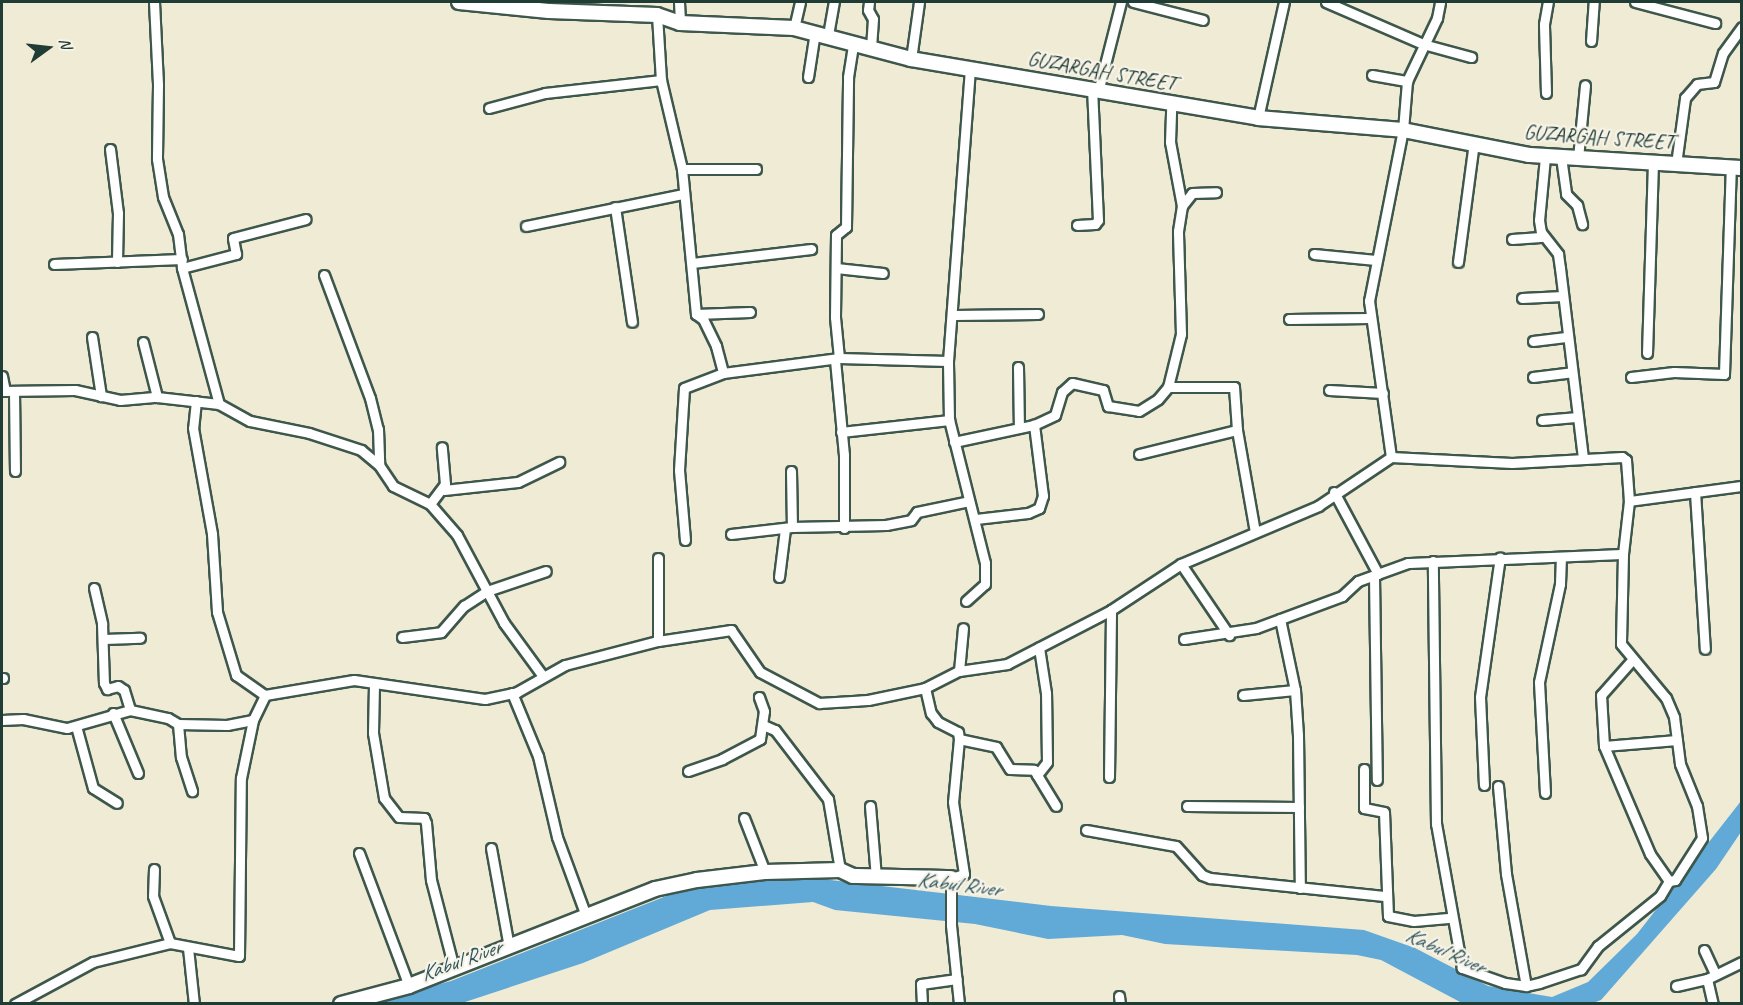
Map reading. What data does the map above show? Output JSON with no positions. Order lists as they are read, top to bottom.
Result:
{
  "streets": {
    "street": ["GUZARGAH STREET"]
  },
  "water": ["Kabul River"],
  "north": "right"
}
